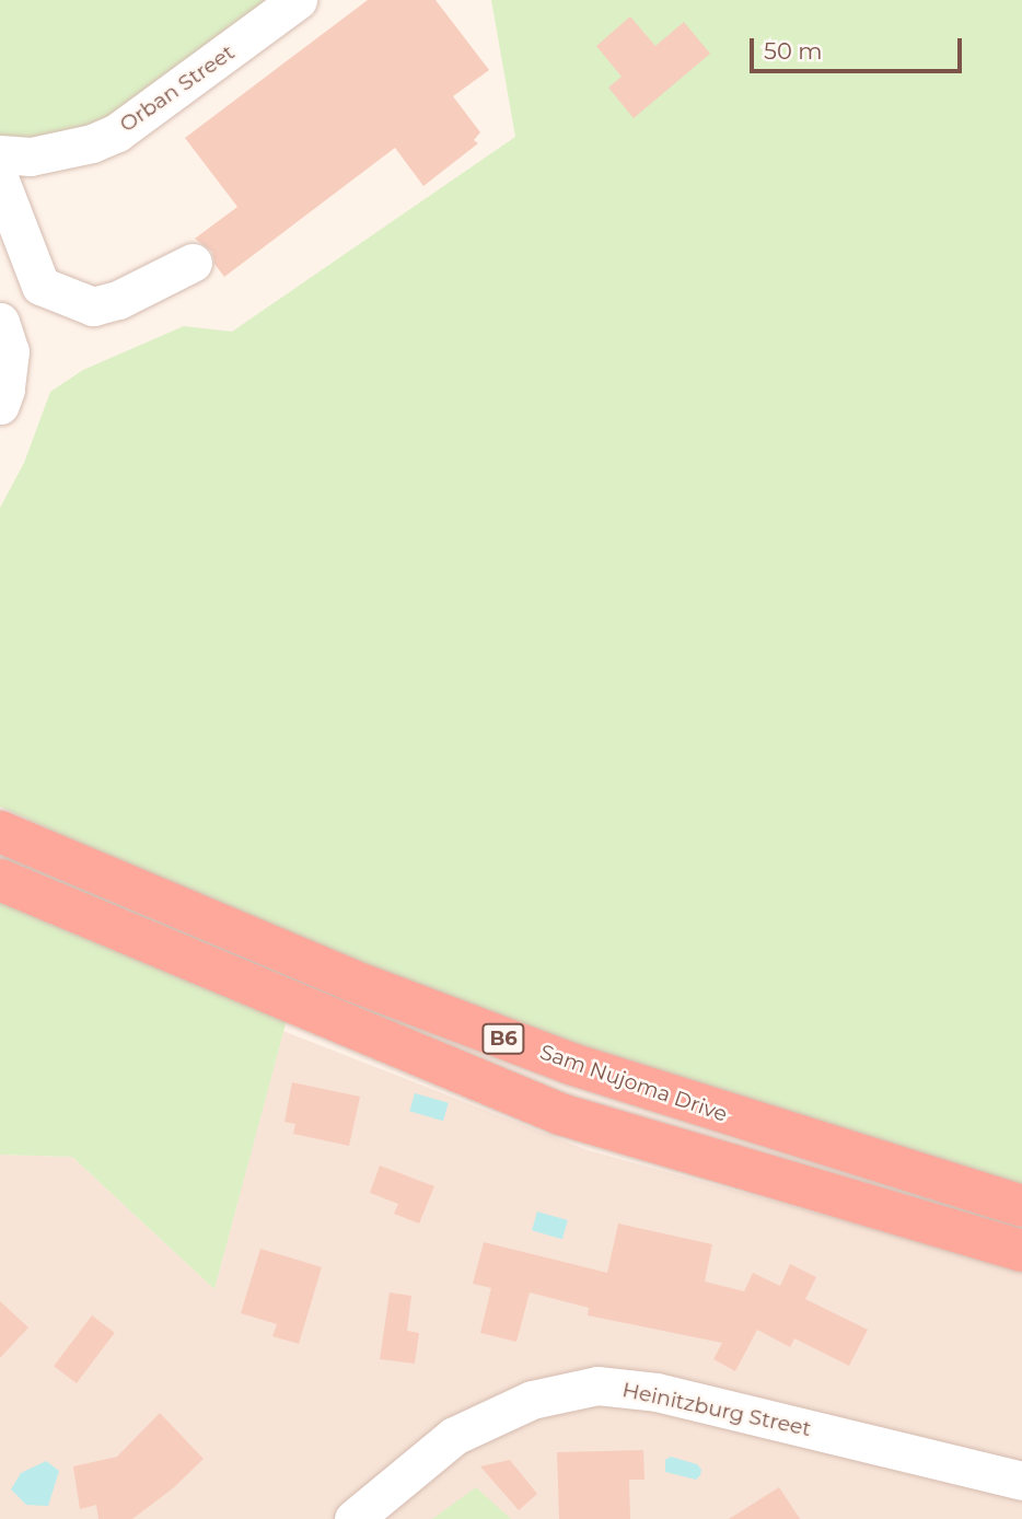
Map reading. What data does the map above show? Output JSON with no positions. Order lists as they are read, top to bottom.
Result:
{
  "streets": {
    "highway": ["B6", "Sam Nujoma Drive"],
    "street": ["Orban Street", "Heinitzburg Street"]
  },
  "scale_bar": "50 m"
}
